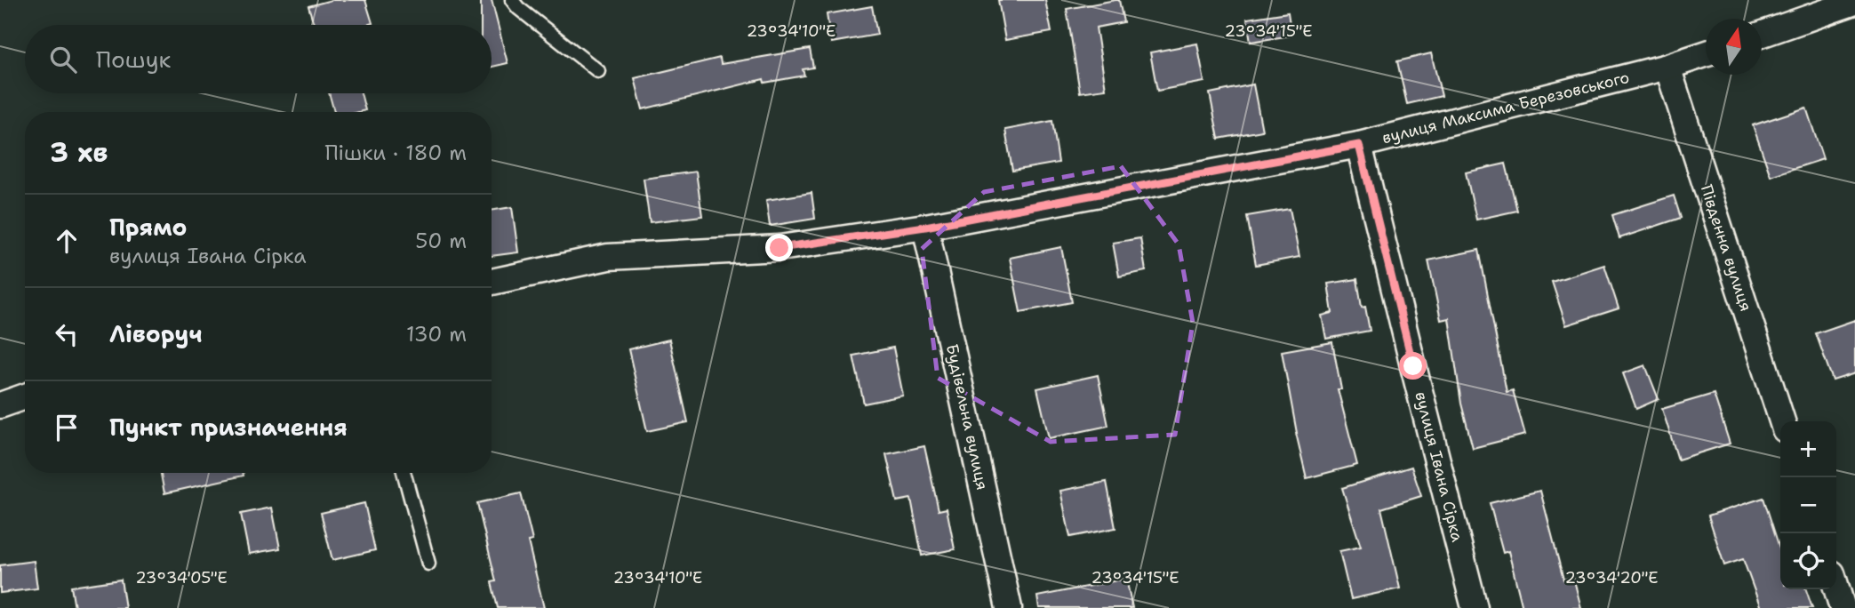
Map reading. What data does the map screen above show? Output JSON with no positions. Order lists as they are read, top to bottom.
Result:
{
  "streets": {
    "street": [
      "вулиця Максима Березовського",
      "Південна вулиця",
      "Будівельна вулиця",
      "вулиця Івана Сірка"
    ]
  },
  "crossings": [
    ["вулиця Максима Березовського", "Південна вулиця"],
    ["вулиця Максима Березовського", "Будівельна вулиця"],
    ["вулиця Максима Березовського", "вулиця Івана Сірка"]
  ],
  "north": "top",
  "page": {
    "search": "Пошук",
    "heading": ["3 хв", "Пішки · 180 m"],
    "list": [
      ["Прямо", "вулиця Івана Сірка", "50 m"],
      ["Ліворуч", "130 m"],
      "Пункт призначення"
    ],
    "map_buttons": ["+", "−"]
  },
  "coordinates": [
    "23°34'10\"E",
    "23°34'15\"E",
    "23°34'05\"E",
    "23°34'20\"E"
  ]
}
